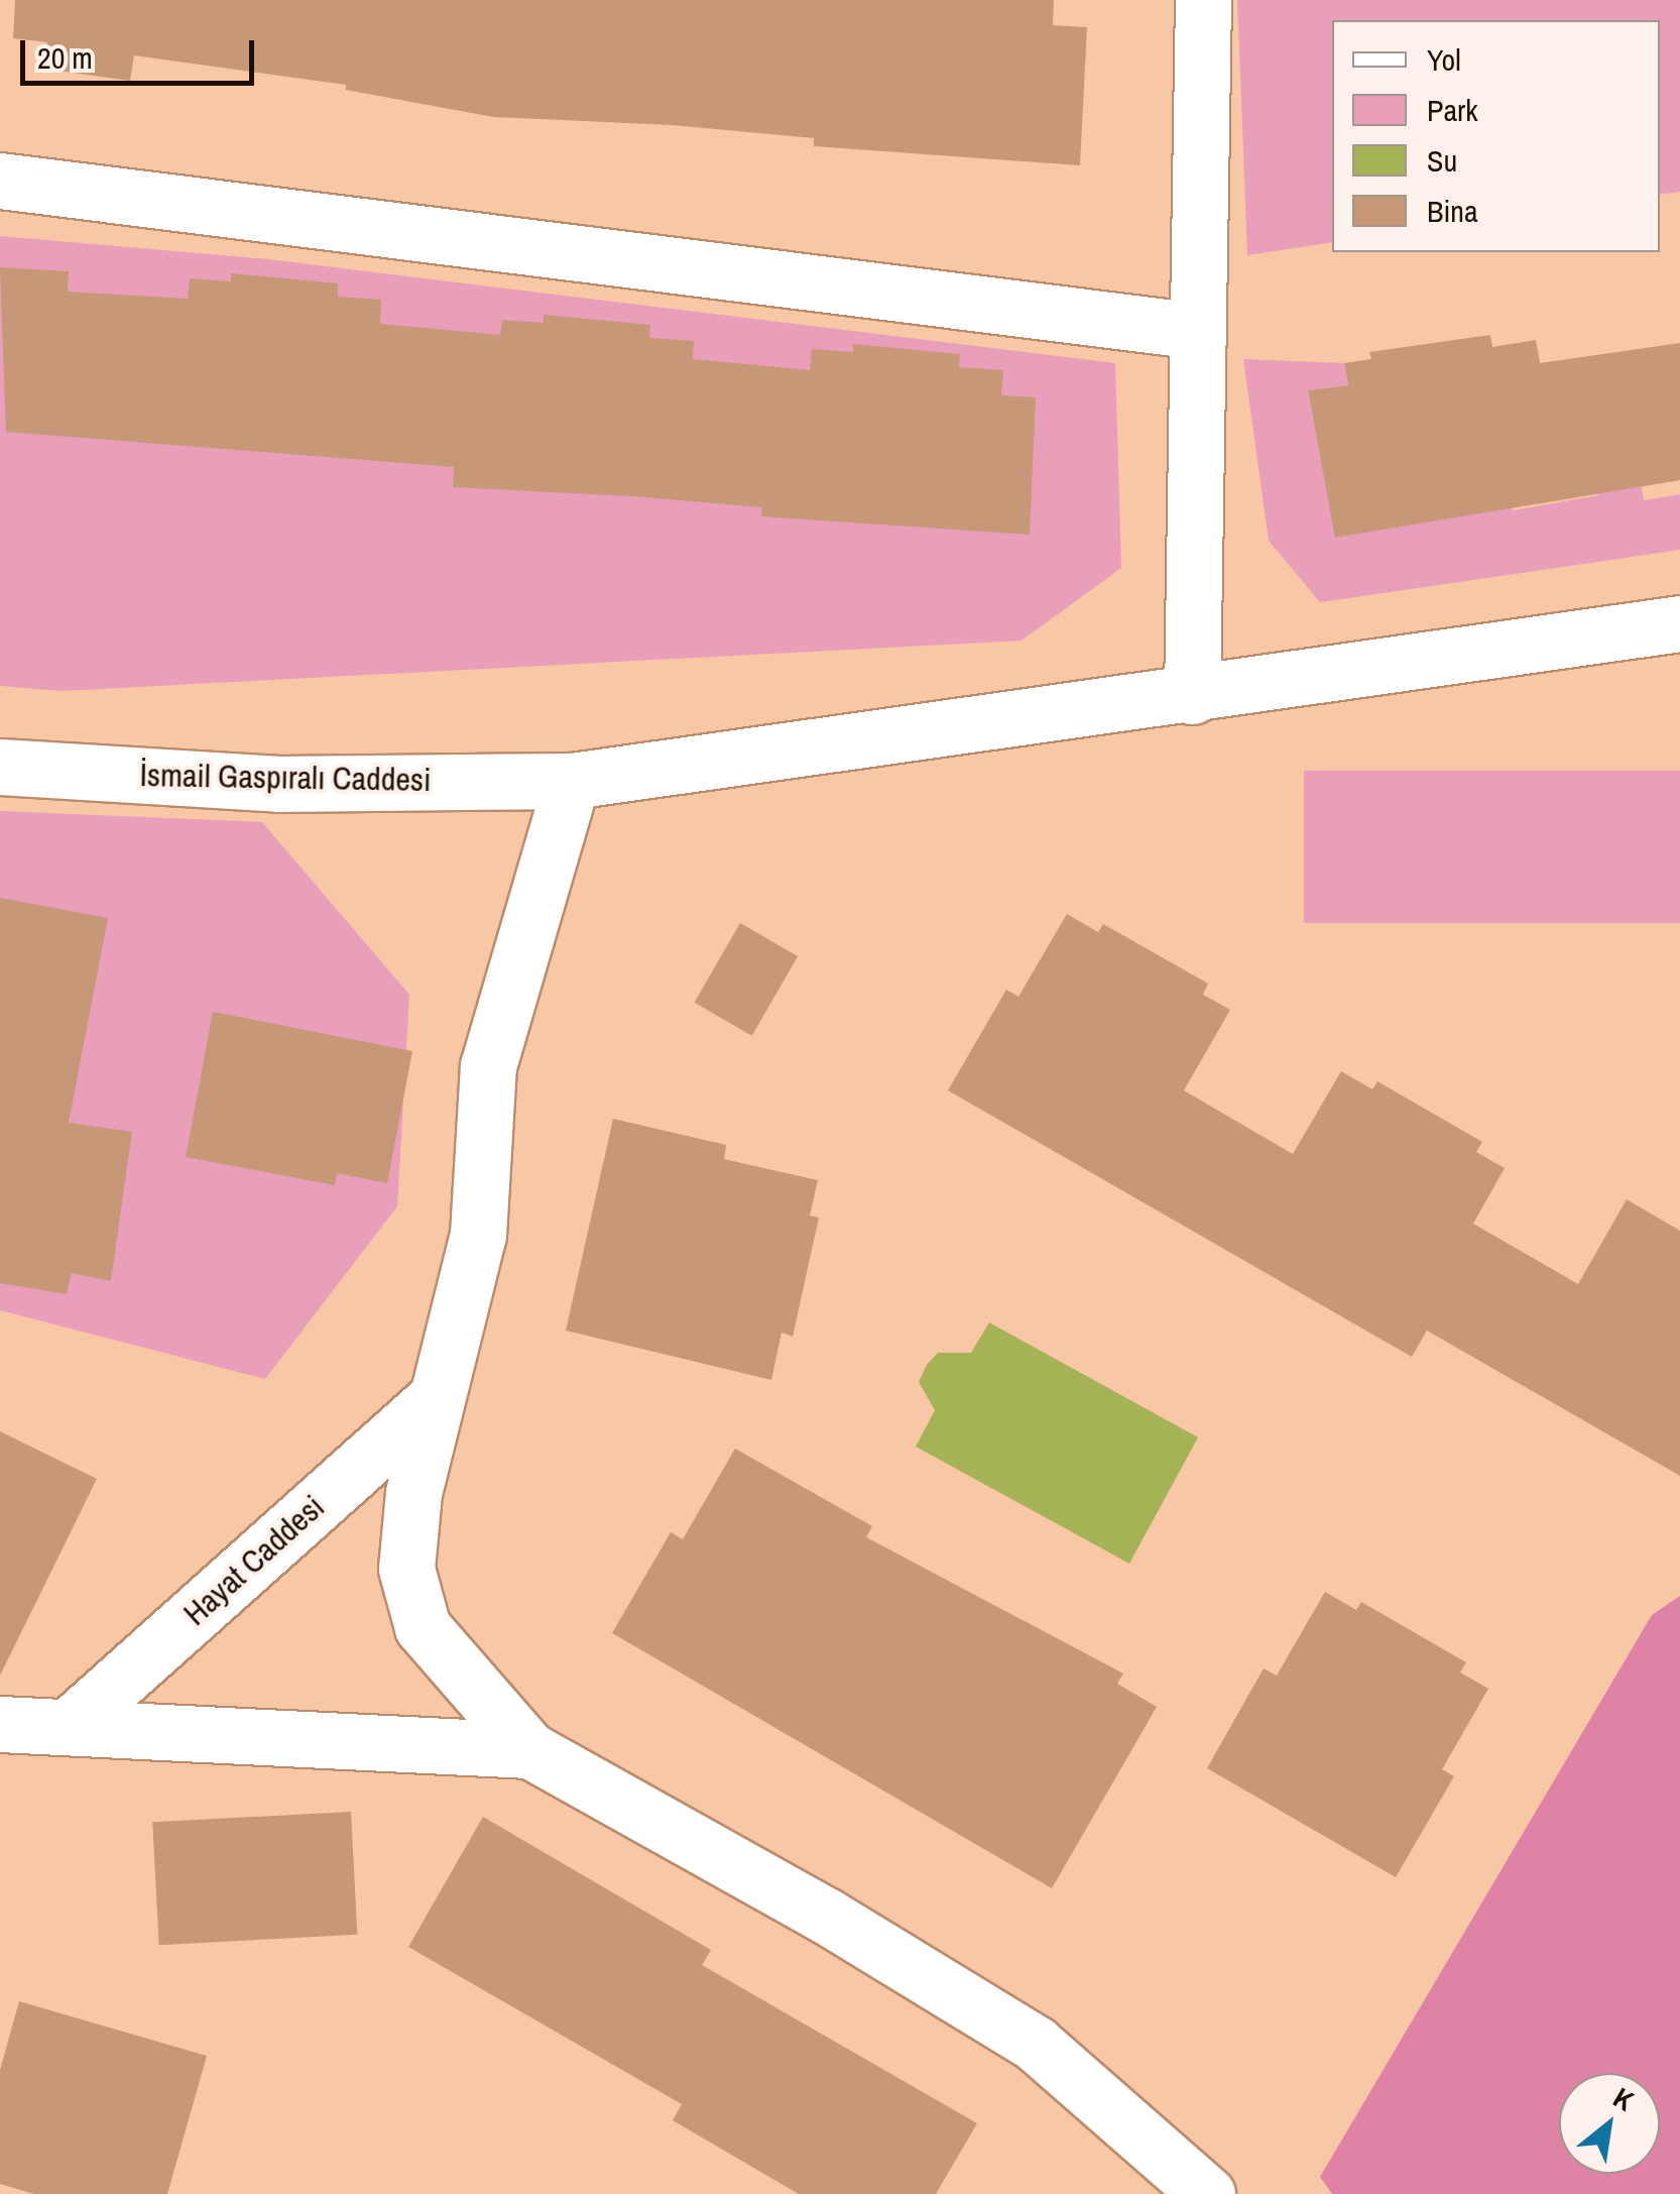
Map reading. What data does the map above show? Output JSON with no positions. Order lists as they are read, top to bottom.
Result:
{
  "streets": {
    "street": ["İsmail Gaspıralı Caddesi", "Hayat Caddesi"]
  },
  "legend": [
    "Yol",
    "Park",
    "Su",
    "Bina"
  ],
  "scale_bar": "20 m",
  "north": "top right"
}
